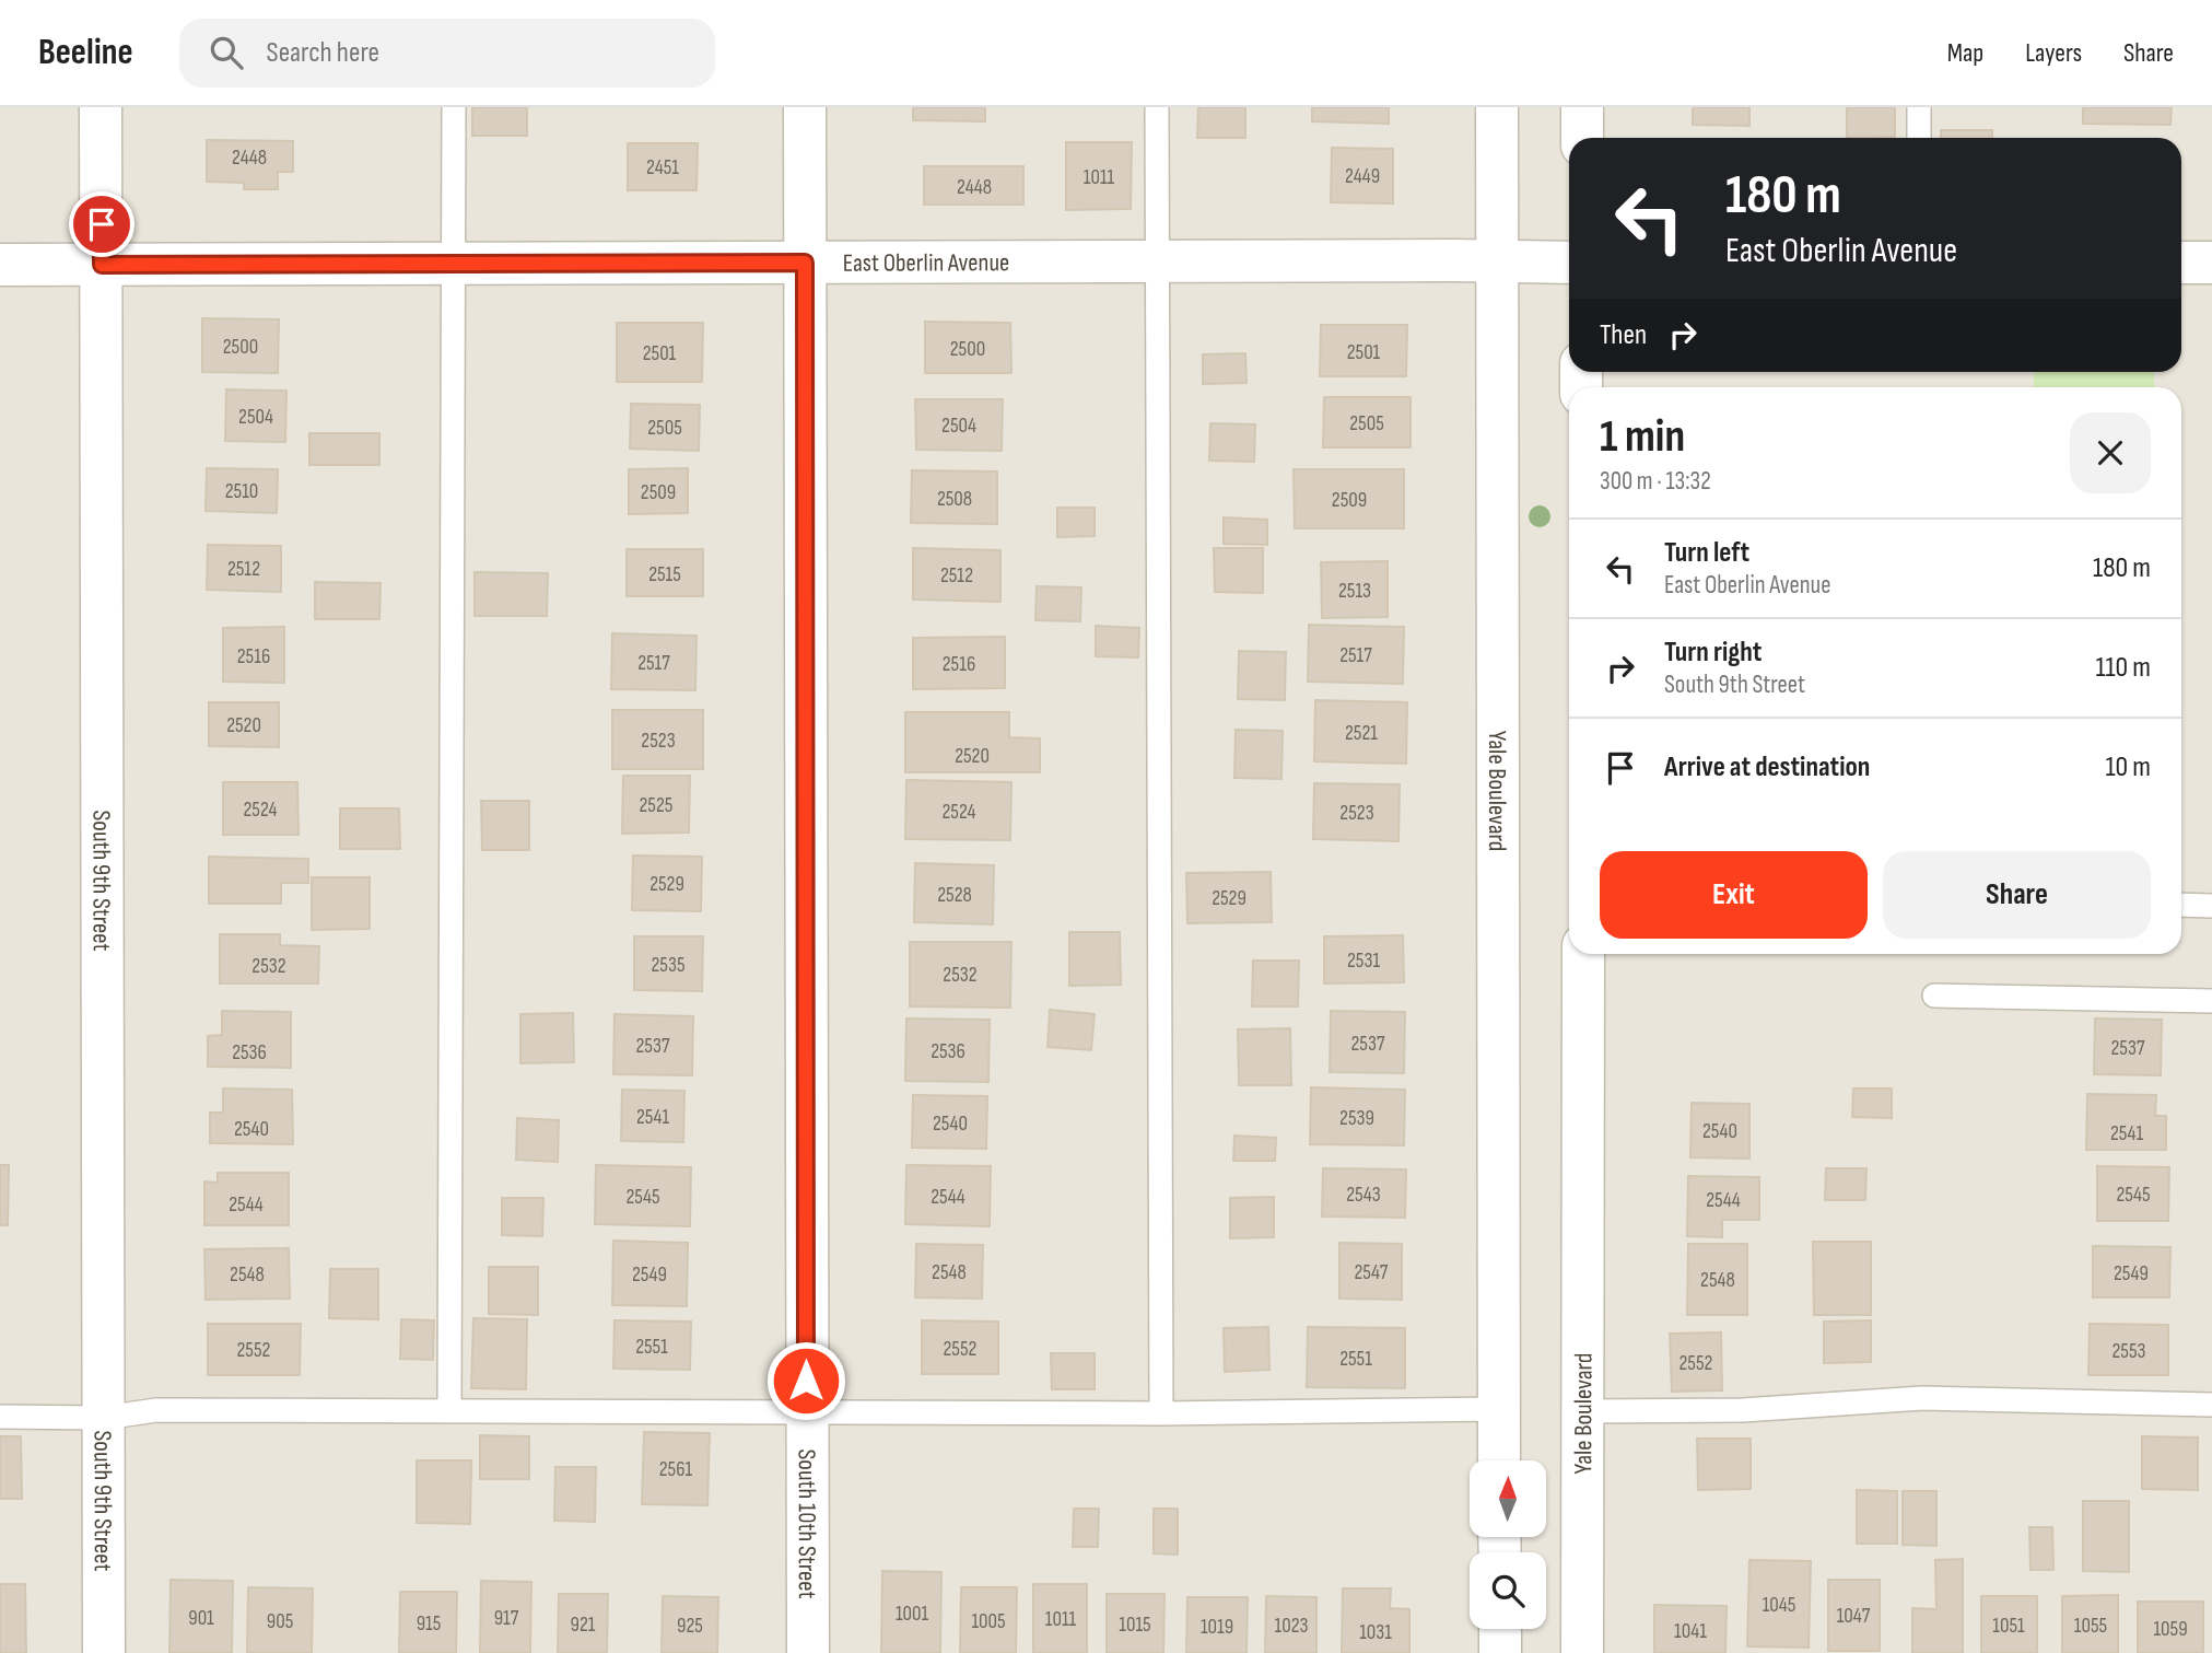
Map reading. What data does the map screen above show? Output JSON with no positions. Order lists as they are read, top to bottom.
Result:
{
  "streets": {
    "street": [
      "East Oberlin Avenue",
      "Yale Boulevard",
      "South 9th Street",
      "South 10th Street"
    ]
  },
  "crossings": [
    ["East Oberlin Avenue", "Yale Boulevard"],
    ["East Oberlin Avenue", "South 9th Street"],
    ["East Oberlin Avenue", "South 10th Street"]
  ],
  "house_numbers": [
    "2448",
    "2451",
    "2449",
    "1011",
    "2448",
    "2500",
    "2500",
    "2501",
    "2501",
    "2504",
    "2505",
    "2504",
    "2505",
    "2510",
    "2509",
    "2508",
    "2509",
    "2512",
    "2515",
    "2512",
    "2513",
    "2517",
    "2516",
    "2517",
    "2516",
    "2520",
    "2521",
    "2523",
    "2520",
    "2525",
    "2524",
    "2524",
    "2523",
    "2529",
    "2528",
    "2529",
    "2531",
    "2535",
    "2532",
    "2532",
    "2537",
    "2537",
    "2537",
    "2536",
    "2536",
    "2541",
    "2539",
    "2540",
    "2540",
    "2540",
    "2541",
    "2543",
    "2545",
    "2545",
    "2544",
    "2544",
    "2544",
    "2548",
    "2547",
    "2549",
    "2548",
    "2549",
    "2548",
    "2551",
    "2552",
    "2552",
    "2553",
    "2551",
    "2552",
    "2561",
    "1045",
    "1001",
    "1047",
    "901",
    "917",
    "1011",
    "905",
    "1005",
    "915",
    "921",
    "1015",
    "925",
    "1023",
    "1051",
    "1055",
    "1019",
    "1059",
    "1041",
    "1031"
  ],
  "north": "top",
  "page": {
    "header": "Beeline",
    "search": "Search here",
    "nav": ["Map", "Layers", "Share"],
    "turn": ["180 m", "East Oberlin Avenue"],
    "then": "Then",
    "heading": ["1 min", "300 m · 13:32"],
    "list": [
      {
        "name": "Turn left",
        "note": "East Oberlin Avenue",
        "value": "180 m"
      },
      {
        "name": "Turn right",
        "note": "South 9th Street",
        "value": "110 m"
      },
      {
        "name": "Arrive at destination",
        "value": "10 m"
      }
    ],
    "buttons": ["Exit", "Share"]
  }
}
